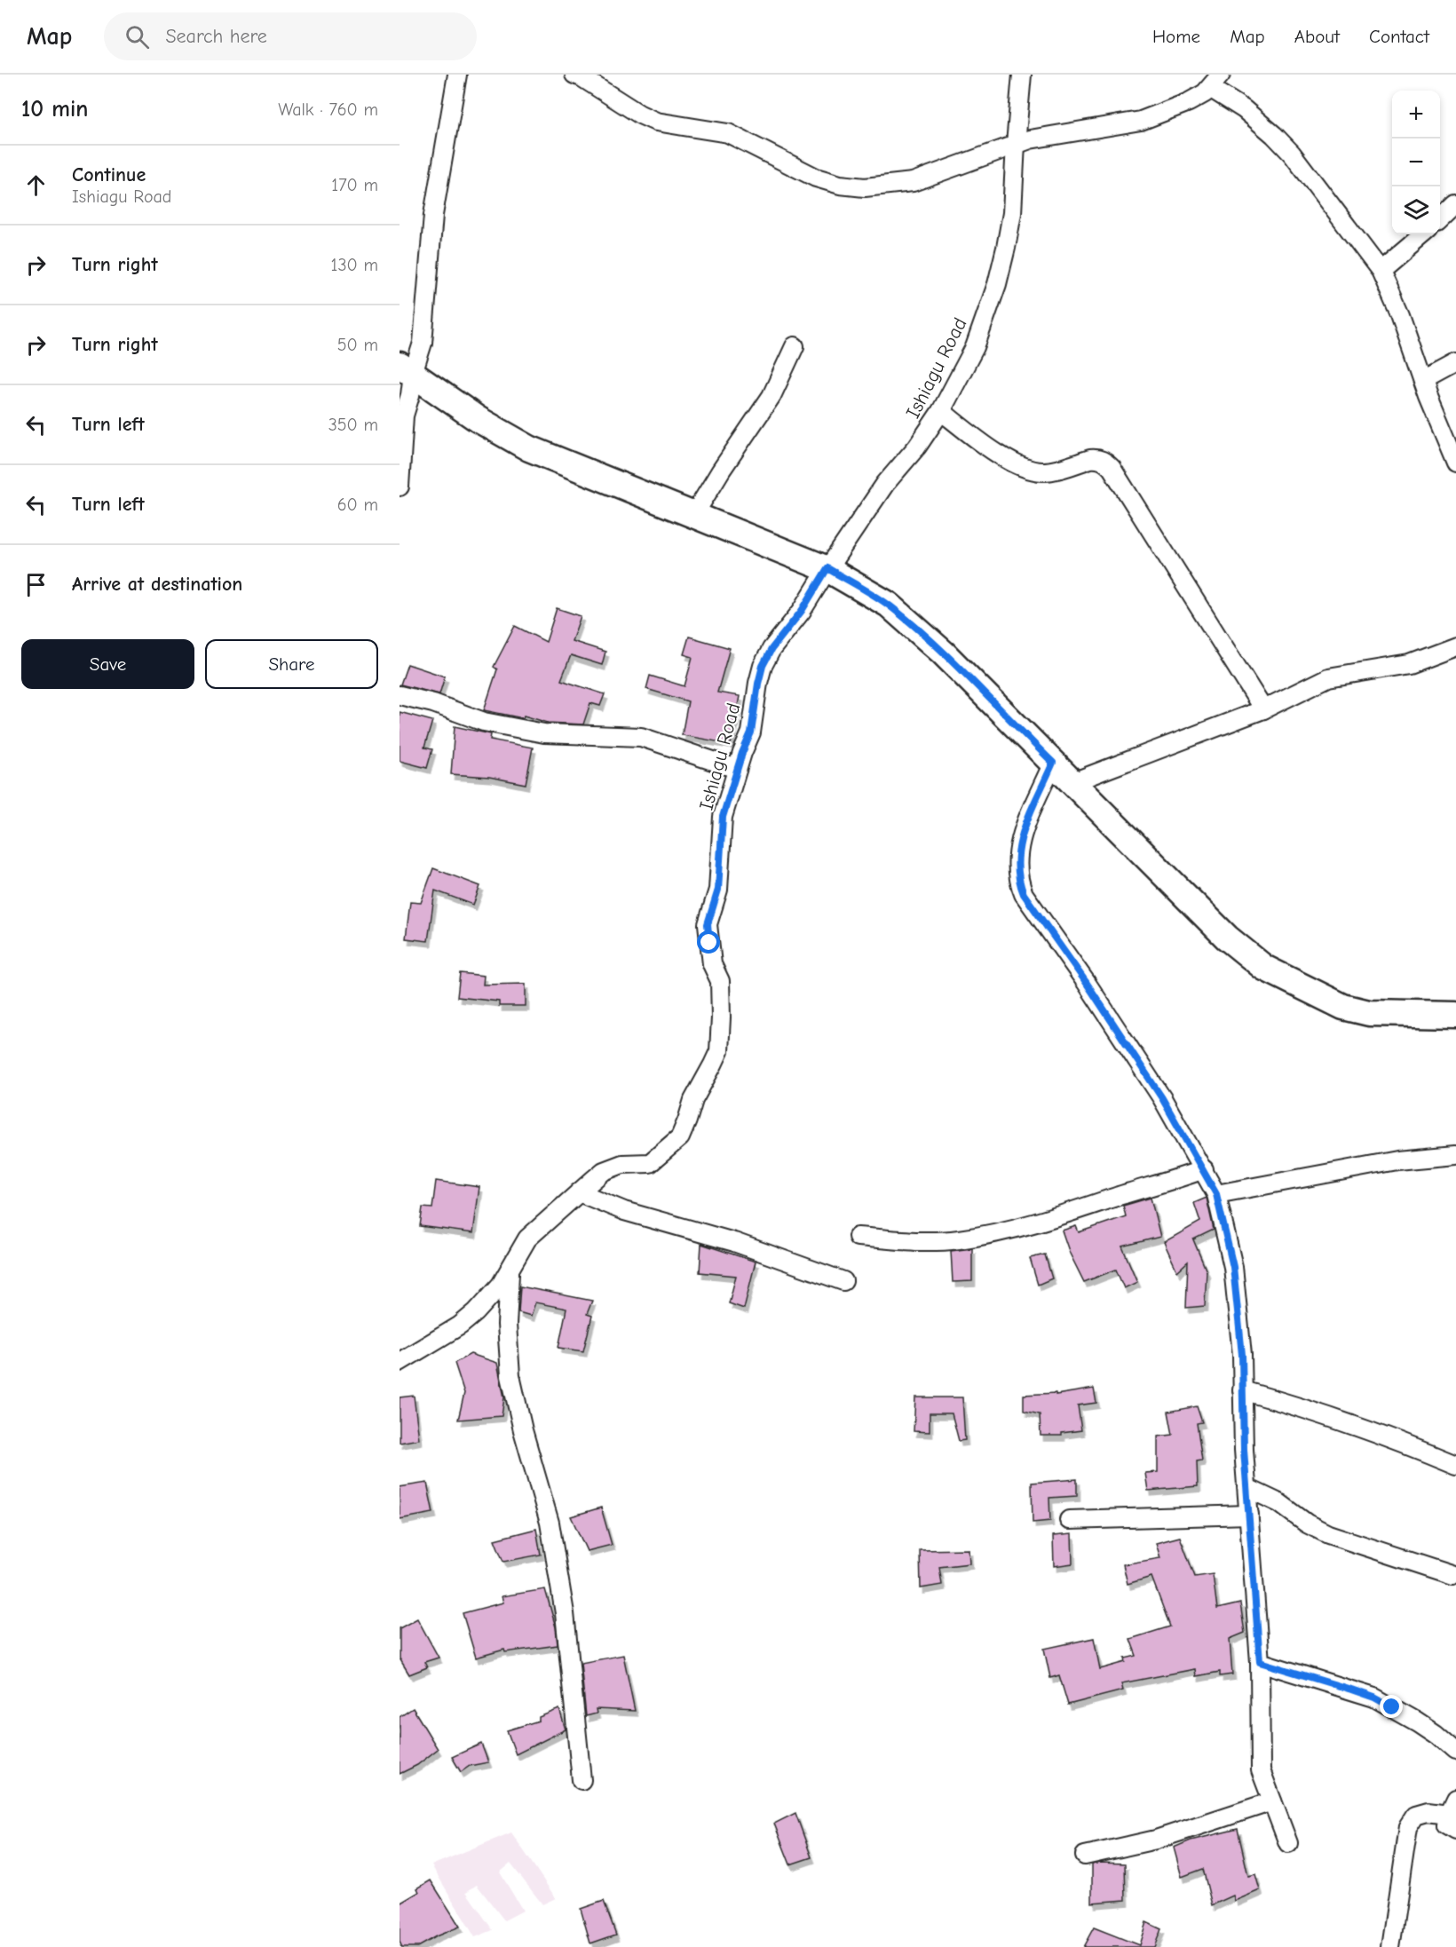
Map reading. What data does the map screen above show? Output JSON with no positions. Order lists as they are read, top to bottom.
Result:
{
  "streets": {
    "street": ["Ishiagu Road"]
  },
  "page": {
    "header": "Map",
    "search": "Search here",
    "nav": [
      "Home",
      "Map",
      "About",
      "Contact"
    ],
    "heading": ["10 min", "Walk · 760 m"],
    "map_buttons": ["+", "−"],
    "list": [
      ["Continue", "Ishiagu Road", "170 m"],
      ["Turn right", "130 m"],
      ["Turn right", "50 m"],
      ["Turn left", "350 m"],
      ["Turn left", "60 m"],
      "Arrive at destination"
    ],
    "buttons": ["Save", "Share"]
  }
}
